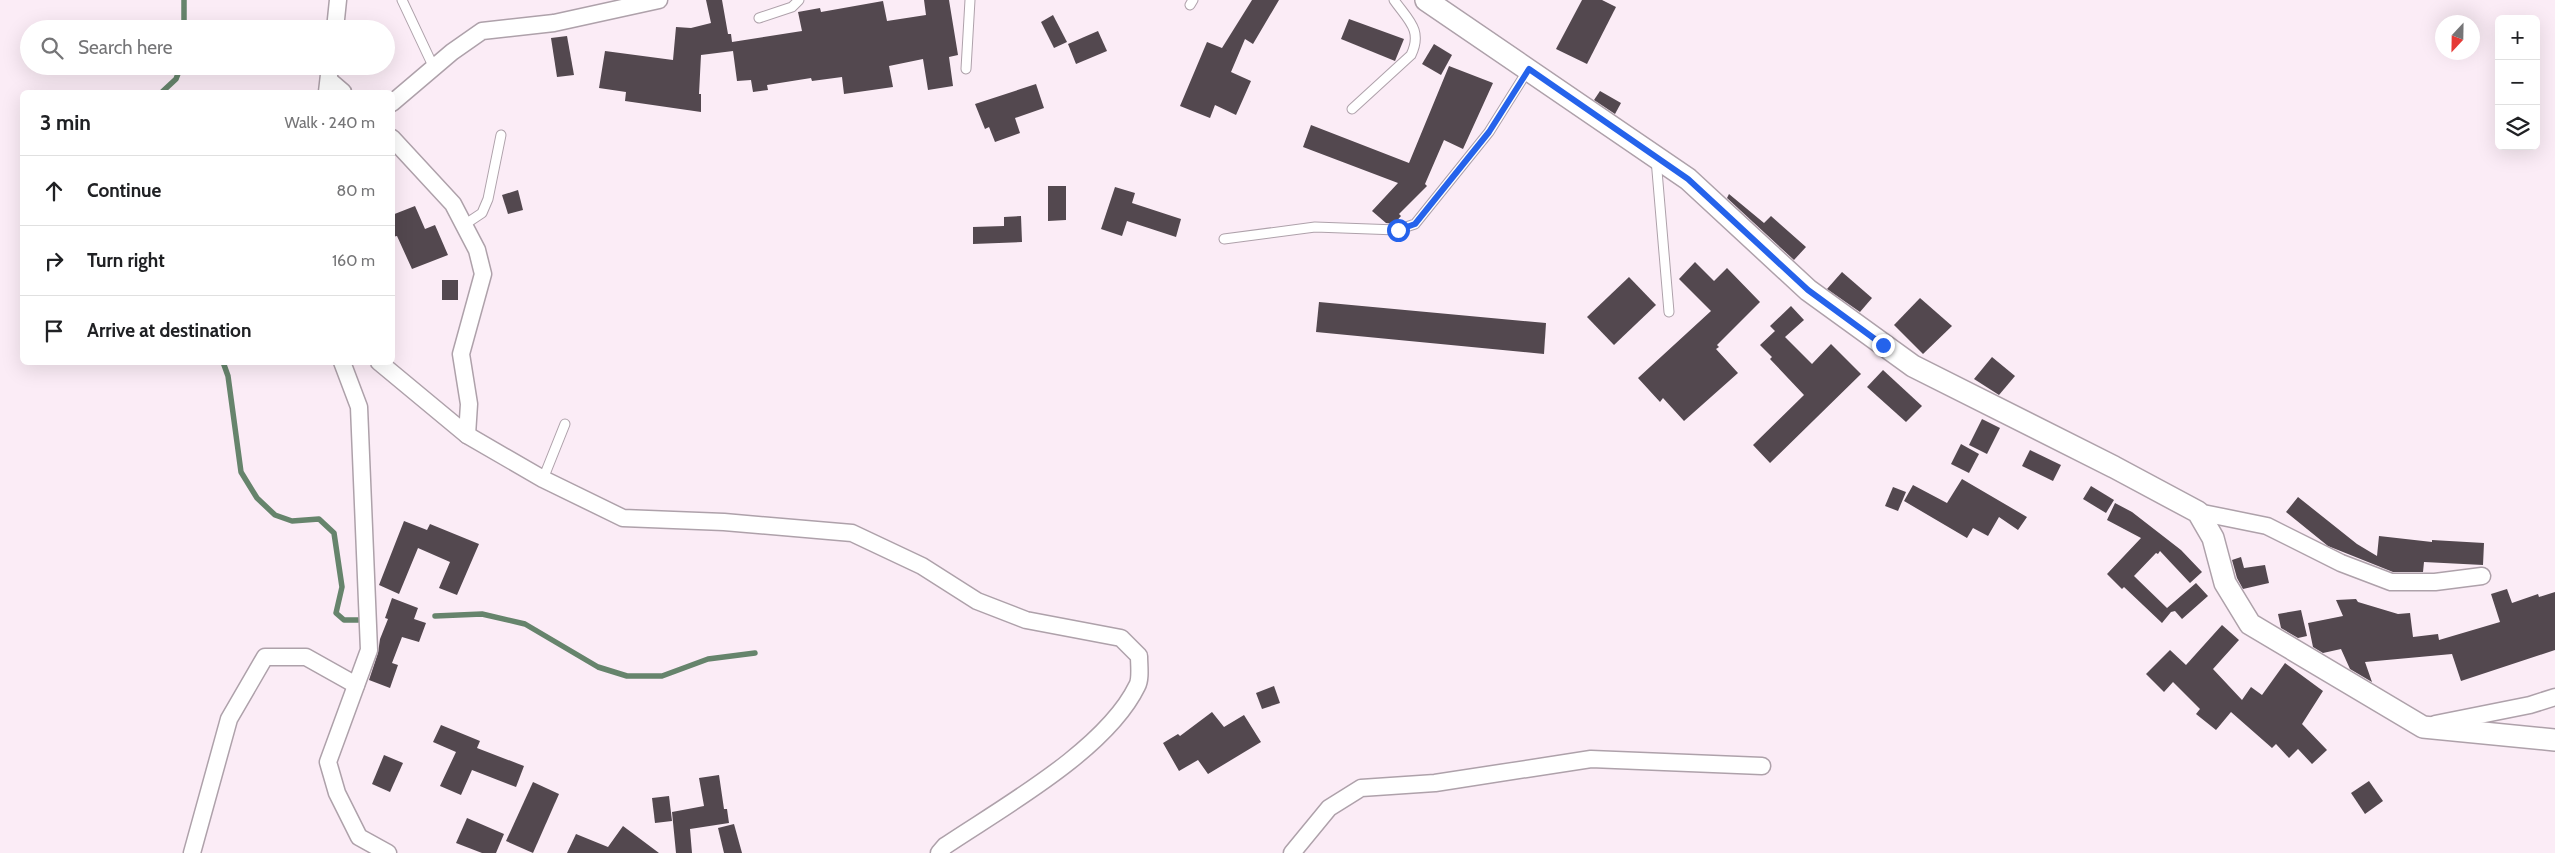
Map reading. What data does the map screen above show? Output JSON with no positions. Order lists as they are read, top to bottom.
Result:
{
  "north": "bottom",
  "page": {
    "map_buttons": ["+", "−"],
    "search": "Search here",
    "heading": ["3 min", "Walk · 240 m"],
    "list": [
      ["Continue", "80 m"],
      ["Turn right", "160 m"],
      "Arrive at destination"
    ]
  }
}
